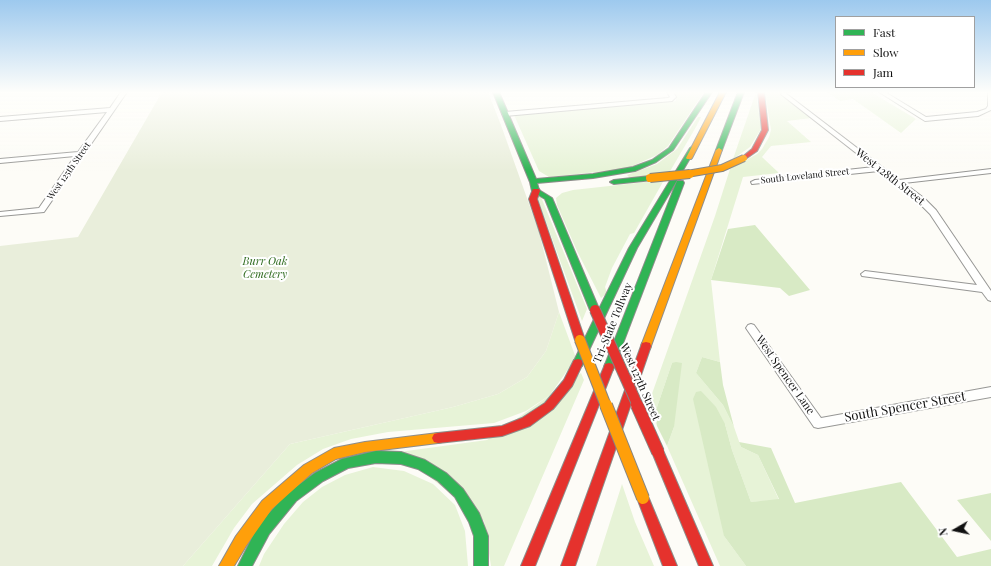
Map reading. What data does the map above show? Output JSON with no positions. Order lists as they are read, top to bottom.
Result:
{
  "streets": {
    "main road": ["Tri-State Tollway", "West 127th Street"],
    "street": [
      "West 125th Street",
      "South Loveland Street",
      "West 128th Street",
      "West Spencer Lane",
      "South Spencer Street"
    ]
  },
  "crossings": [
    ["South Loveland Street", "West 128th Street"],
    ["West Spencer Lane", "South Spencer Street"]
  ],
  "parks": ["Burr Oak Cemetery"],
  "legend": ["Fast", "Slow", "Jam"],
  "north": "left"
}
